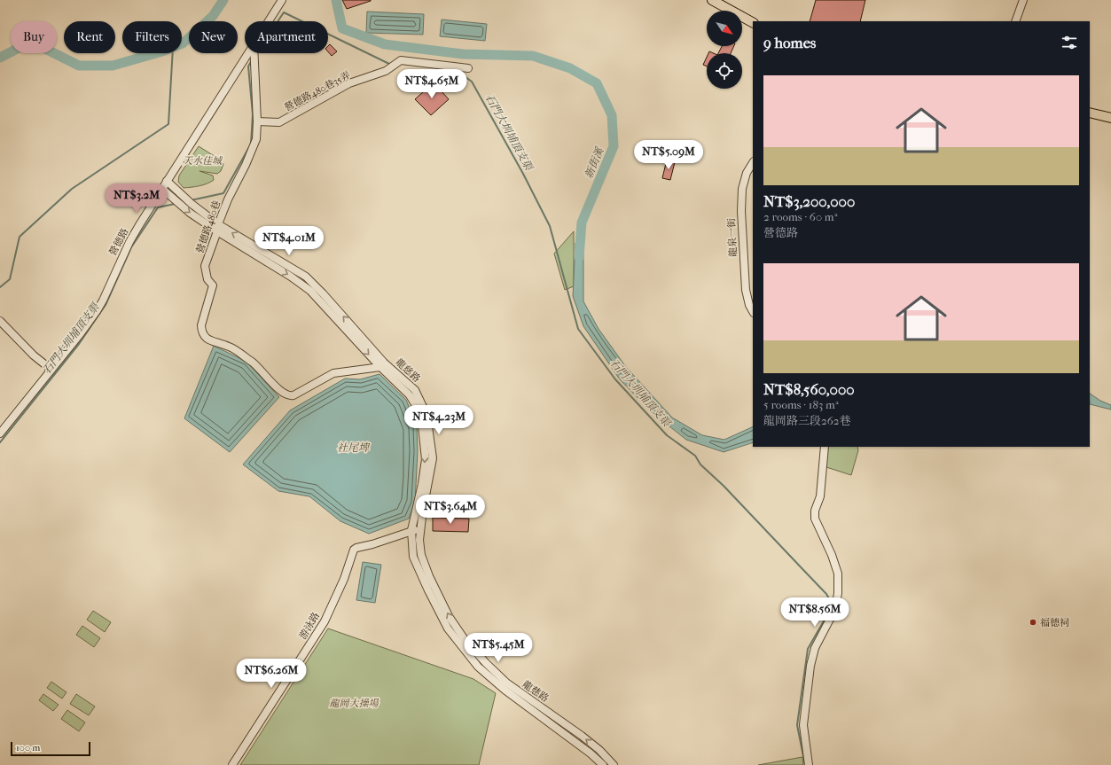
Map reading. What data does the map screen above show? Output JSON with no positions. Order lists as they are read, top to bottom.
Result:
{
  "streets": {
    "street": [
      "營德路480巷35弄",
      "營德路480巷",
      "龍泉一街",
      "營德路",
      "龍慈路",
      "游泳路"
    ]
  },
  "crossings": [
    ["營德路480巷35弄", "營德路480巷"],
    ["營德路480巷", "龍慈路"],
    ["營德路", "龍慈路"],
    ["龍慈路", "游泳路"]
  ],
  "water": ["石門大圳埔頂支渠", "新街溪", "社尾埤"],
  "parks": ["天水佳城", "龍岡大操場"],
  "places": ["福德祠"],
  "scale_bar": "100 m",
  "north": "bottom right",
  "page": {
    "chip": [
      "Buy",
      "Rent",
      "Filters",
      "New",
      "Apartment"
    ],
    "heading": "9 homes",
    "list": [
      {
        "name": "NT$3,200,000",
        "note": "2 rooms · 60 m² · 營德路"
      },
      {
        "name": "NT$8,560,000",
        "note": "5 rooms · 183 m² · 龍岡路三段262巷"
      }
    ],
    "price": [
      "NT$4.65M",
      "NT$5.09M",
      "NT$3.2M",
      "NT$4.01M",
      "NT$4.23M",
      "NT$3.64M",
      "NT$8.56M",
      "NT$5.45M",
      "NT$6.26M"
    ],
    "scale": "100 m"
  }
}
